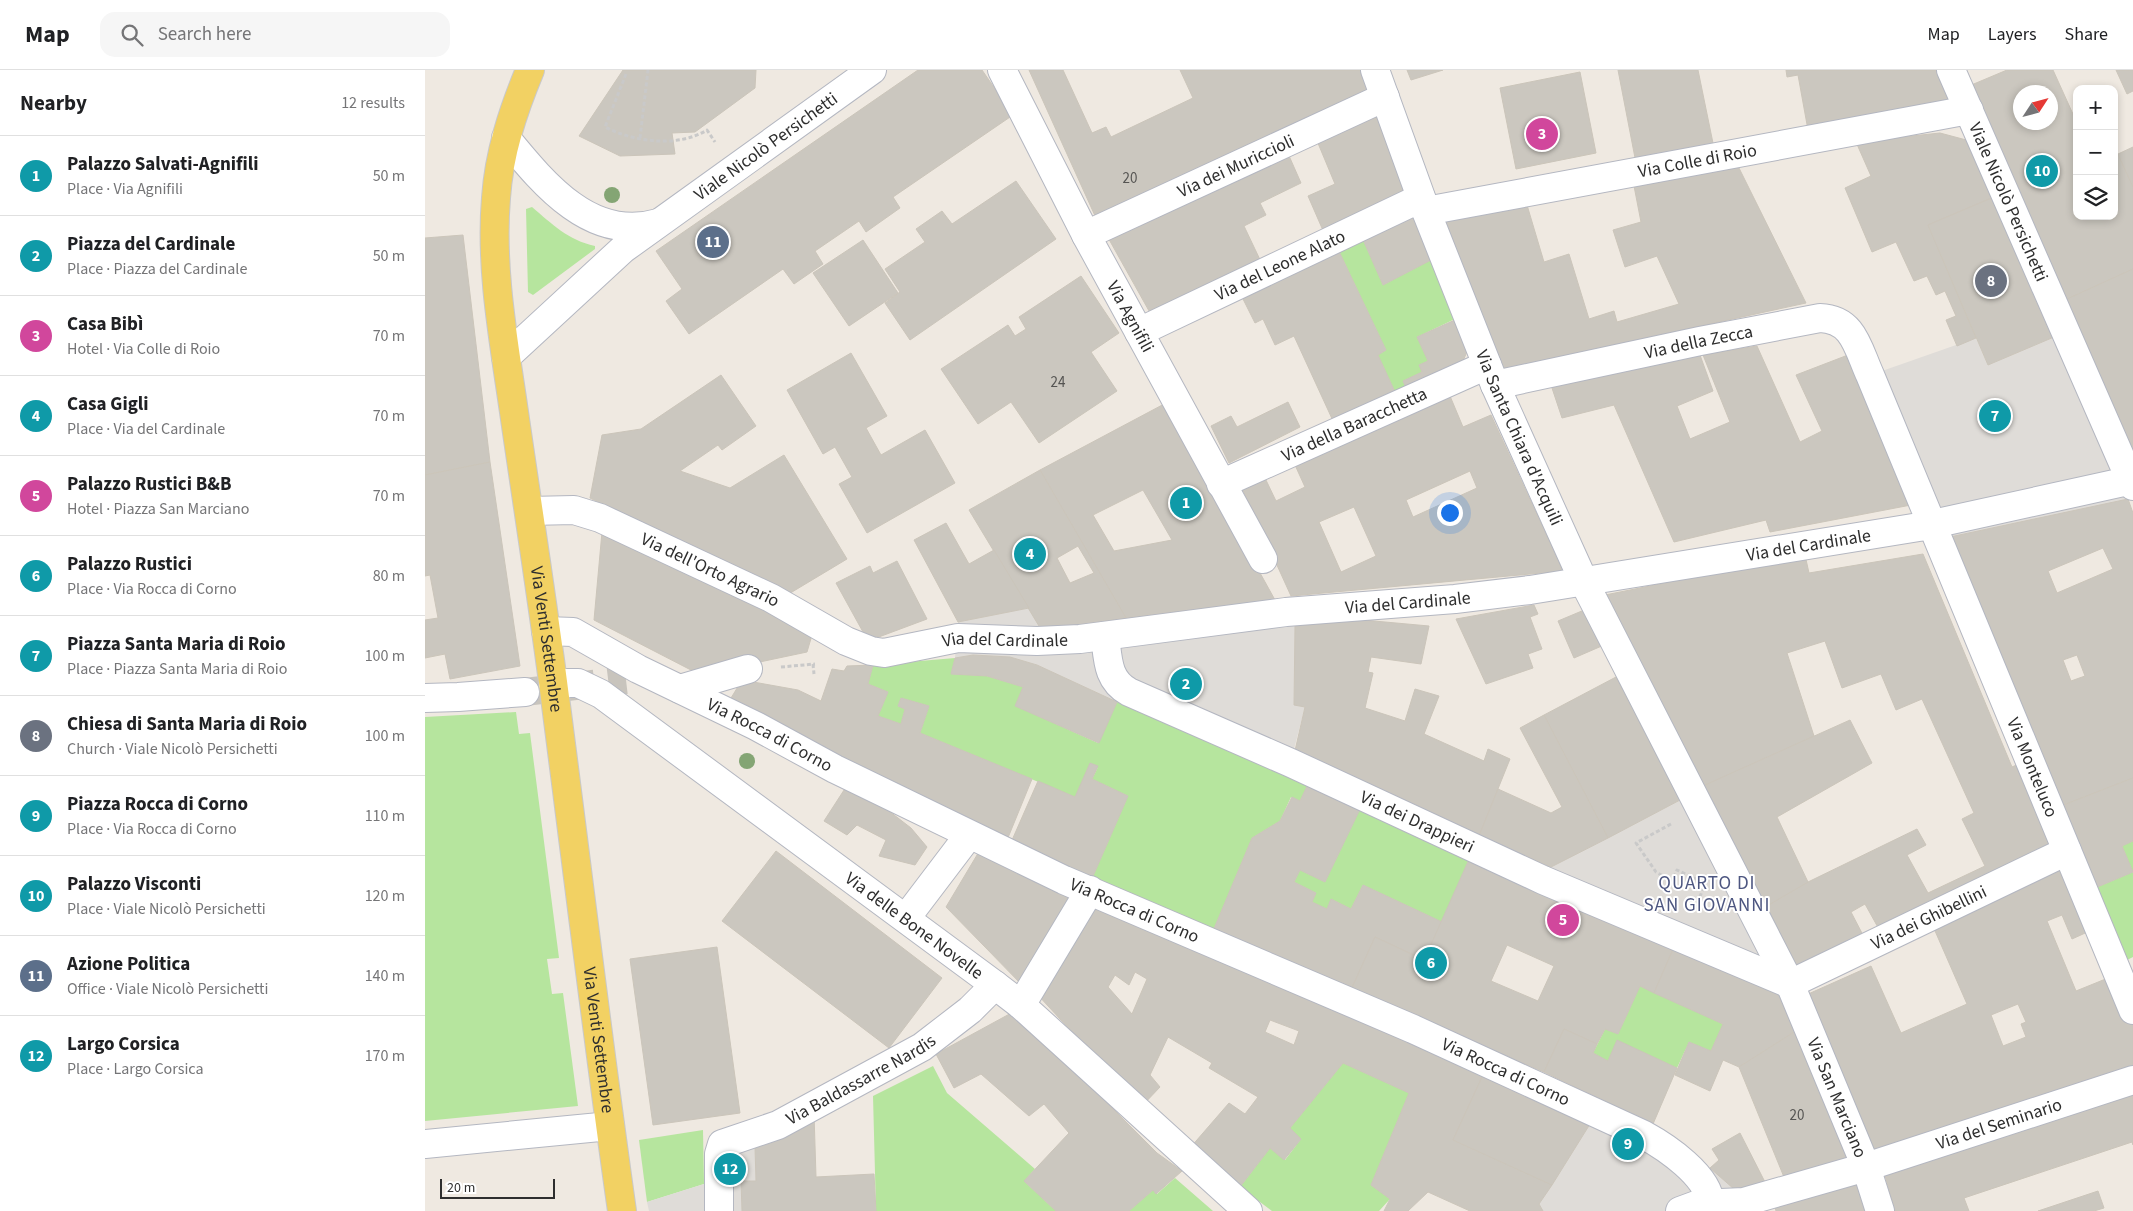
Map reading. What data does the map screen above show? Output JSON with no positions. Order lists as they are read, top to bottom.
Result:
{
  "streets": {
    "main road": ["Via Venti Settembre"],
    "street": [
      "Viale Nicolò Persichetti",
      "Via Colle di Roio",
      "Via dei Muriccioli",
      "Via del Leone Alato",
      "Via Agnifili",
      "Via della Zecca",
      "Via della Baracchetta",
      "Via Santa Chiara d'Acquili",
      "Via del Cardinale",
      "Via dell'Orto Agrario",
      "Via Rocca di Corno",
      "Via Monteluco",
      "Via dei Drappieri",
      "Via dei Ghibellini",
      "Via delle Bone Novelle",
      "Via Baldassarre Nardis",
      "Via San Marciano",
      "Via del Seminario"
    ]
  },
  "crossings": [
    ["Viale Nicolò Persichetti", "Via Colle di Roio"],
    ["Viale Nicolò Persichetti", "Via del Cardinale"],
    ["Viale Nicolò Persichetti", "Via Venti Settembre"],
    ["Via Colle di Roio", "Via del Leone Alato"],
    ["Via Colle di Roio", "Via Santa Chiara d'Acquili"],
    ["Via dei Muriccioli", "Via Agnifili"],
    ["Via dei Muriccioli", "Via Santa Chiara d'Acquili"],
    ["Via del Leone Alato", "Via Agnifili"],
    ["Via del Leone Alato", "Via Santa Chiara d'Acquili"],
    ["Via Agnifili", "Via della Baracchetta"],
    ["Via della Zecca", "Via della Baracchetta"],
    ["Via della Zecca", "Via Santa Chiara d'Acquili"],
    ["Via della Zecca", "Via del Cardinale"],
    ["Via della Zecca", "Via Monteluco"],
    ["Via della Baracchetta", "Via Santa Chiara d'Acquili"],
    ["Via Santa Chiara d'Acquili", "Via del Cardinale"],
    ["Via Santa Chiara d'Acquili", "Via San Marciano"],
    ["Via del Cardinale", "Via dell'Orto Agrario"],
    ["Via del Cardinale", "Via Monteluco"],
    ["Via del Cardinale", "Via dei Drappieri"],
    ["Via dell'Orto Agrario", "Via Venti Settembre"],
    ["Via Venti Settembre", "Via Rocca di Corno"],
    ["Via Venti Settembre", "Via delle Bone Novelle"],
    ["Via Rocca di Corno", "Via del Seminario"],
    ["Via Monteluco", "Via dei Ghibellini"],
    ["Via dei Drappieri", "Via dei Ghibellini"],
    ["Via dei Drappieri", "Via San Marciano"],
    ["Via dei Ghibellini", "Via San Marciano"],
    ["Via delle Bone Novelle", "Via Baldassarre Nardis"],
    ["Via San Marciano", "Via del Seminario"]
  ],
  "districts": ["QUARTO DI SAN GIOVANNI"],
  "house_numbers": ["20", "24", "20"],
  "scale_bar": "20 m",
  "north": "top right",
  "page": {
    "header": "Map",
    "search": "Search here",
    "nav": ["Map", "Layers", "Share"],
    "heading": ["Nearby", "12 results"],
    "map_buttons": ["+", "−"],
    "pins": [
      "3",
      "10",
      "11",
      "8",
      "7",
      "1",
      "4",
      "2",
      "5",
      "6",
      "9",
      "12"
    ],
    "list": [
      {
        "mark": "1",
        "name": "Palazzo Salvati-Agnifili",
        "note": "Place · Via Agnifili",
        "value": "50 m"
      },
      {
        "mark": "2",
        "name": "Piazza del Cardinale",
        "note": "Place · Piazza del Cardinale",
        "value": "50 m"
      },
      {
        "mark": "3",
        "name": "Casa Bibì",
        "note": "Hotel · Via Colle di Roio",
        "value": "70 m"
      },
      {
        "mark": "4",
        "name": "Casa Gigli",
        "note": "Place · Via del Cardinale",
        "value": "70 m"
      },
      {
        "mark": "5",
        "name": "Palazzo Rustici B&B",
        "note": "Hotel · Piazza San Marciano",
        "value": "70 m"
      },
      {
        "mark": "6",
        "name": "Palazzo Rustici",
        "note": "Place · Via Rocca di Corno",
        "value": "80 m"
      },
      {
        "mark": "7",
        "name": "Piazza Santa Maria di Roio",
        "note": "Place · Piazza Santa Maria di Roio",
        "value": "100 m"
      },
      {
        "mark": "8",
        "name": "Chiesa di Santa Maria di Roio",
        "note": "Church · Viale Nicolò Persichetti",
        "value": "100 m"
      },
      {
        "mark": "9",
        "name": "Piazza Rocca di Corno",
        "note": "Place · Via Rocca di Corno",
        "value": "110 m"
      },
      {
        "mark": "10",
        "name": "Palazzo Visconti",
        "note": "Place · Viale Nicolò Persichetti",
        "value": "120 m"
      },
      {
        "mark": "11",
        "name": "Azione Politica",
        "note": "Office · Viale Nicolò Persichetti",
        "value": "140 m"
      },
      {
        "mark": "12",
        "name": "Largo Corsica",
        "note": "Place · Largo Corsica",
        "value": "170 m"
      }
    ],
    "scale": "20 m"
  }
}
